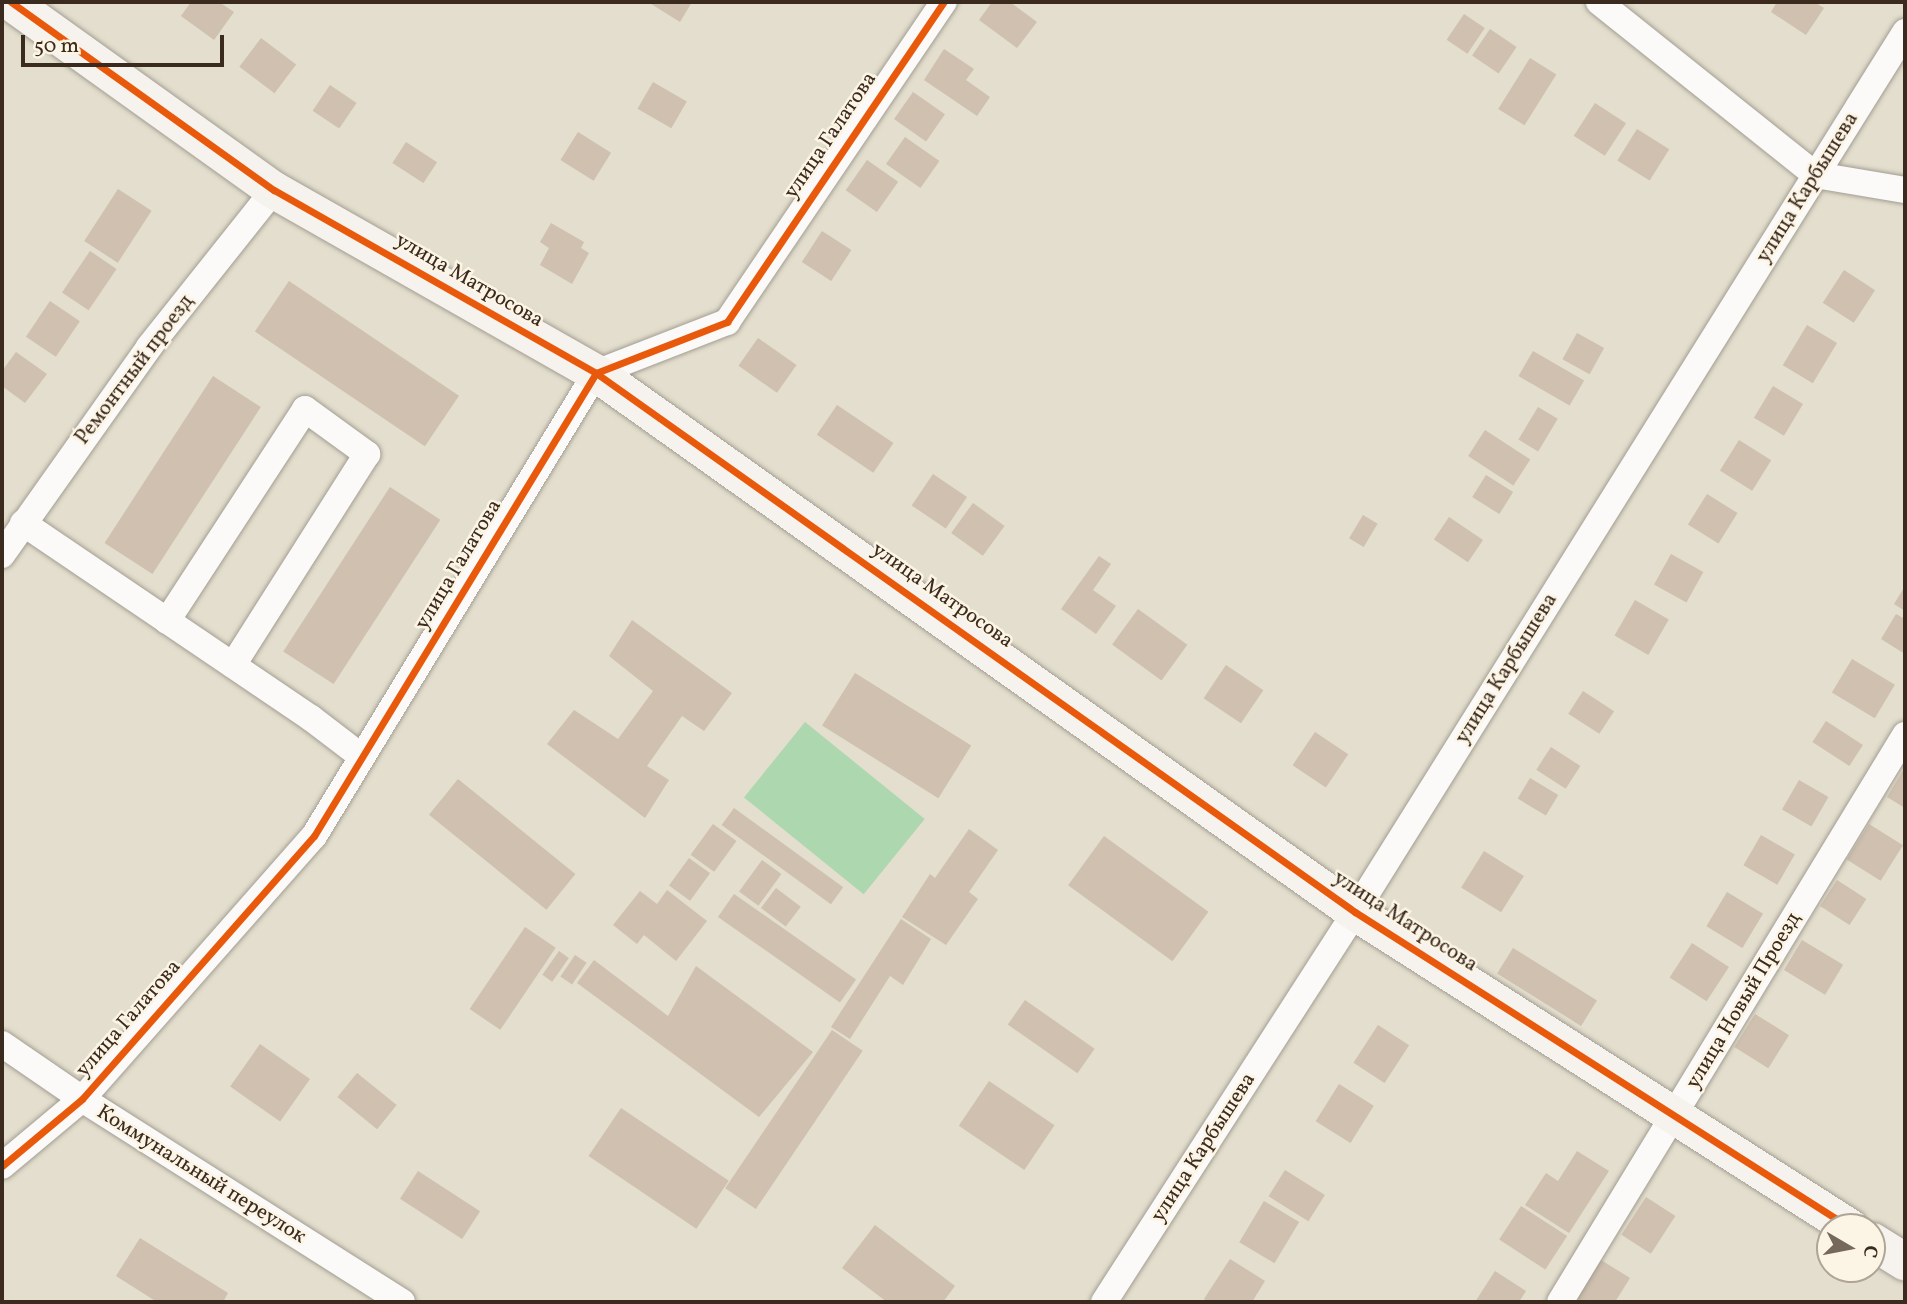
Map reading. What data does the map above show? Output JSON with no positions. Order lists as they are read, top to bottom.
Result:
{
  "streets": {
    "street": [
      "улица Галатова",
      "улица Карбышева",
      "улица Матросова",
      "Ремонтный проезд",
      "улица Новый Проезд",
      "Коммунальный переулок"
    ]
  },
  "crossings": [
    ["улица Галатова", "улица Матросова"],
    ["улица Галатова", "Коммунальный переулок"],
    ["улица Карбышева", "улица Матросова"],
    ["улица Матросова", "Ремонтный проезд"],
    ["улица Матросова", "улица Новый Проезд"]
  ],
  "scale_bar": "50 m",
  "north": "right"
}
